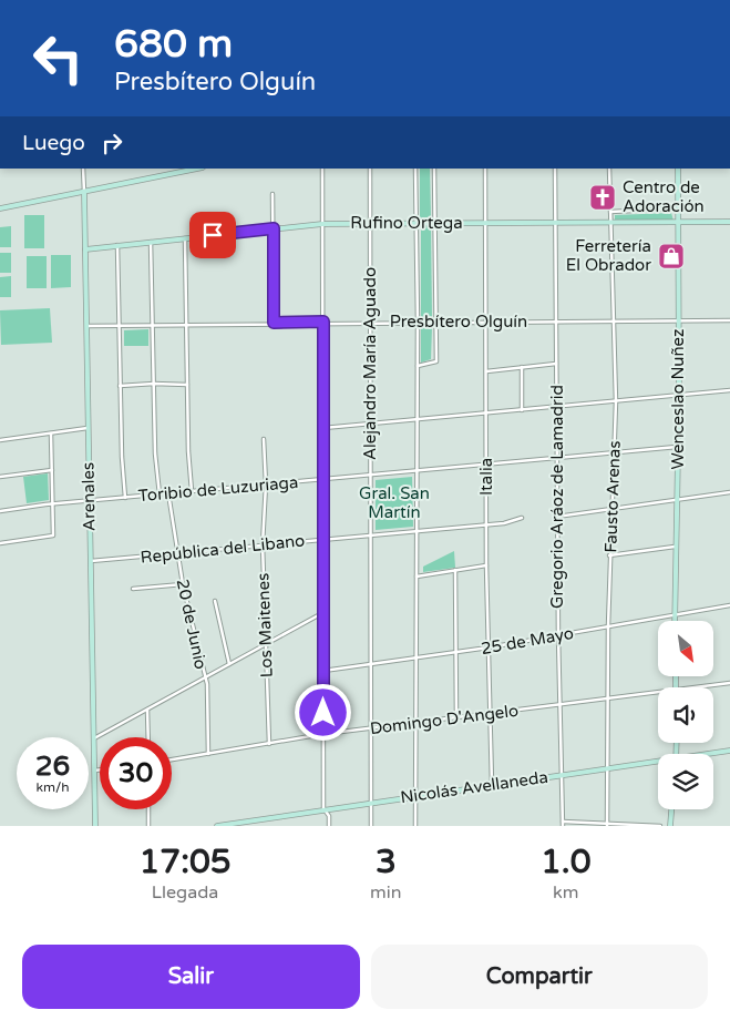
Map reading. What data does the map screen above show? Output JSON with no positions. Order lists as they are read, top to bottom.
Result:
{
  "streets": {
    "street": [
      "Rufino Ortega",
      "Presbítero Olguín",
      "Alejandro María Aguado",
      "Wenceslao Nuñez",
      "Italia",
      "Toribio de Luzuriaga",
      "Arenales",
      "Gregorio Aráoz de Lamadrid",
      "Fausto Arenas",
      "República del Libano",
      "20 de Junio",
      "Los Maitenes",
      "25 de Mayo",
      "Domingo D'Angelo",
      "Nicolás Avellaneda"
    ]
  },
  "crossings": [
    ["Rufino Ortega", "Alejandro María Aguado"],
    ["Rufino Ortega", "Wenceslao Nuñez"],
    ["Rufino Ortega", "Italia"],
    ["Rufino Ortega", "Arenales"],
    ["Rufino Ortega", "Gregorio Aráoz de Lamadrid"],
    ["Rufino Ortega", "Fausto Arenas"],
    ["Presbítero Olguín", "Alejandro María Aguado"],
    ["Presbítero Olguín", "Wenceslao Nuñez"],
    ["Presbítero Olguín", "Italia"],
    ["Presbítero Olguín", "Arenales"],
    ["Presbítero Olguín", "Gregorio Aráoz de Lamadrid"],
    ["Presbítero Olguín", "Fausto Arenas"],
    ["Alejandro María Aguado", "Toribio de Luzuriaga"],
    ["Alejandro María Aguado", "República del Libano"],
    ["Alejandro María Aguado", "25 de Mayo"],
    ["Alejandro María Aguado", "Domingo D'Angelo"],
    ["Alejandro María Aguado", "Nicolás Avellaneda"],
    ["Wenceslao Nuñez", "Toribio de Luzuriaga"],
    ["Wenceslao Nuñez", "25 de Mayo"],
    ["Italia", "Toribio de Luzuriaga"],
    ["Italia", "República del Libano"],
    ["Italia", "25 de Mayo"],
    ["Italia", "Domingo D'Angelo"],
    ["Italia", "Nicolás Avellaneda"],
    ["Toribio de Luzuriaga", "Arenales"],
    ["Toribio de Luzuriaga", "Gregorio Aráoz de Lamadrid"],
    ["Toribio de Luzuriaga", "Fausto Arenas"],
    ["Toribio de Luzuriaga", "20 de Junio"],
    ["Toribio de Luzuriaga", "Los Maitenes"],
    ["Arenales", "República del Libano"],
    ["Gregorio Aráoz de Lamadrid", "25 de Mayo"],
    ["Gregorio Aráoz de Lamadrid", "Domingo D'Angelo"],
    ["Gregorio Aráoz de Lamadrid", "Nicolás Avellaneda"],
    ["Fausto Arenas", "25 de Mayo"],
    ["Fausto Arenas", "Domingo D'Angelo"],
    ["Fausto Arenas", "Nicolás Avellaneda"],
    ["República del Libano", "20 de Junio"],
    ["República del Libano", "Los Maitenes"],
    ["20 de Junio", "Domingo D'Angelo"],
    ["Los Maitenes", "Domingo D'Angelo"]
  ],
  "parks": ["Gral. San Martín"],
  "places": {
    "church": ["Centro de Adoración"],
    "shop": ["Ferretería El Obrador"]
  },
  "north": "bottom right",
  "page": {
    "turn": ["680 m", "Presbítero Olguín"],
    "then": "Luego",
    "speed": "26 km/h",
    "limit": "30",
    "eta": [
      "17:05",
      "Llegada",
      "3",
      "min",
      "1.0",
      "km"
    ],
    "buttons": ["Salir", "Compartir"]
  }
}
